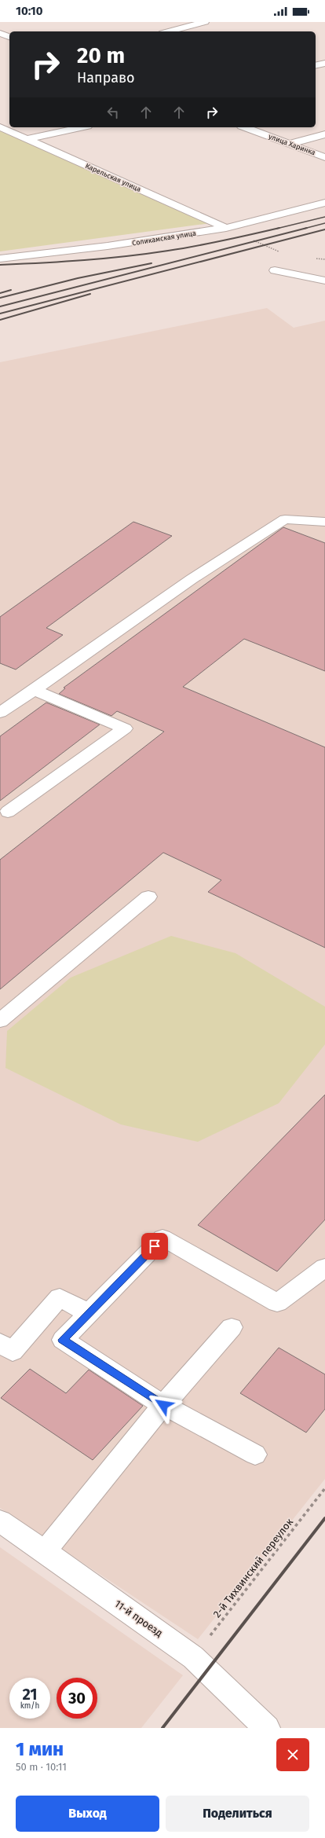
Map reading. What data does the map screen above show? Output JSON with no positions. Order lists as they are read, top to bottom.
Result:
{
  "streets": {
    "street": [
      "улица Харинка",
      "Карельская улица",
      "Соликамская улица",
      "11-й проезд"
    ],
    "path": ["2-й Тихвинский переулок"]
  },
  "crossings": [
    ["Карельская улица", "Соликамская улица"],
    ["2-й Тихвинский переулок", "11-й проезд"]
  ],
  "page": {
    "status": "10:10",
    "turn": ["20 m", "Направо"],
    "speed": "21 km/h",
    "limit": "30",
    "heading": ["1 мин", "50 m · 10:11"],
    "buttons": ["Выход", "Поделиться"]
  }
}
